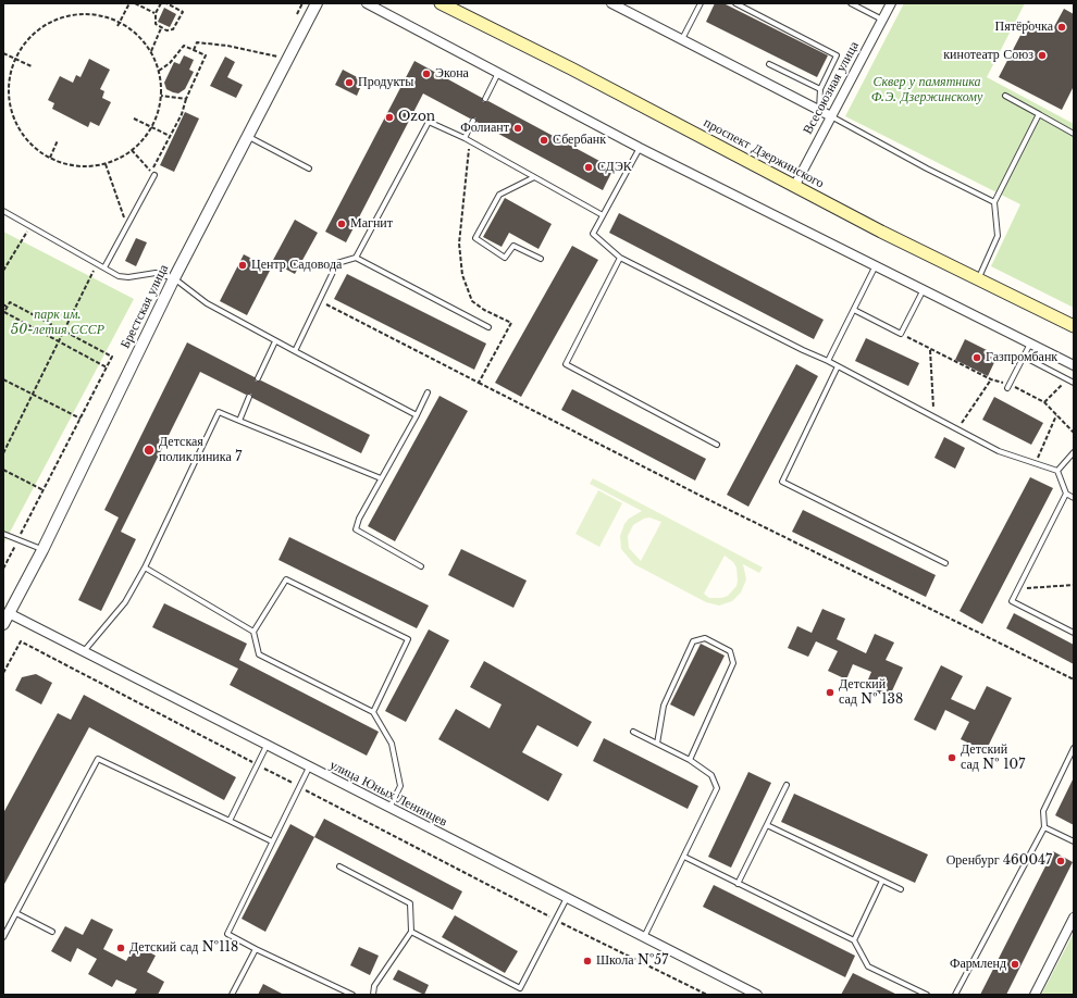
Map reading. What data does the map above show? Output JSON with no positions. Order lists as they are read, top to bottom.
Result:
{
  "streets": {
    "main road": ["проспект Дзержинского"],
    "street": ["Всесоюзная улица", "Брестская улица", "улица Юных Ленинцев"]
  },
  "crossings": [
    ["Всесоюзная улица", "проспект Дзержинского"],
    ["Брестская улица", "улица Юных Ленинцев"]
  ],
  "parks": ["Сквер у памятника Ф.Э. Дзержинскому", "парк им. 50-летия СССР"],
  "places": [
    "Пятёрочка",
    "кинотеатр Союз",
    "Экона",
    "Продукты",
    "Ozon",
    "Фолиант",
    "Сбербанк",
    "СДЭК",
    "Магнит",
    "Центр Садовода",
    "Газпромбанк",
    "Детская поликлиника 7",
    "Детский сад № 138",
    "Детский сад № 107",
    "Оренбург 460047",
    "Детский сад №118",
    "Школа №57",
    "Фармленд"
  ]
}
